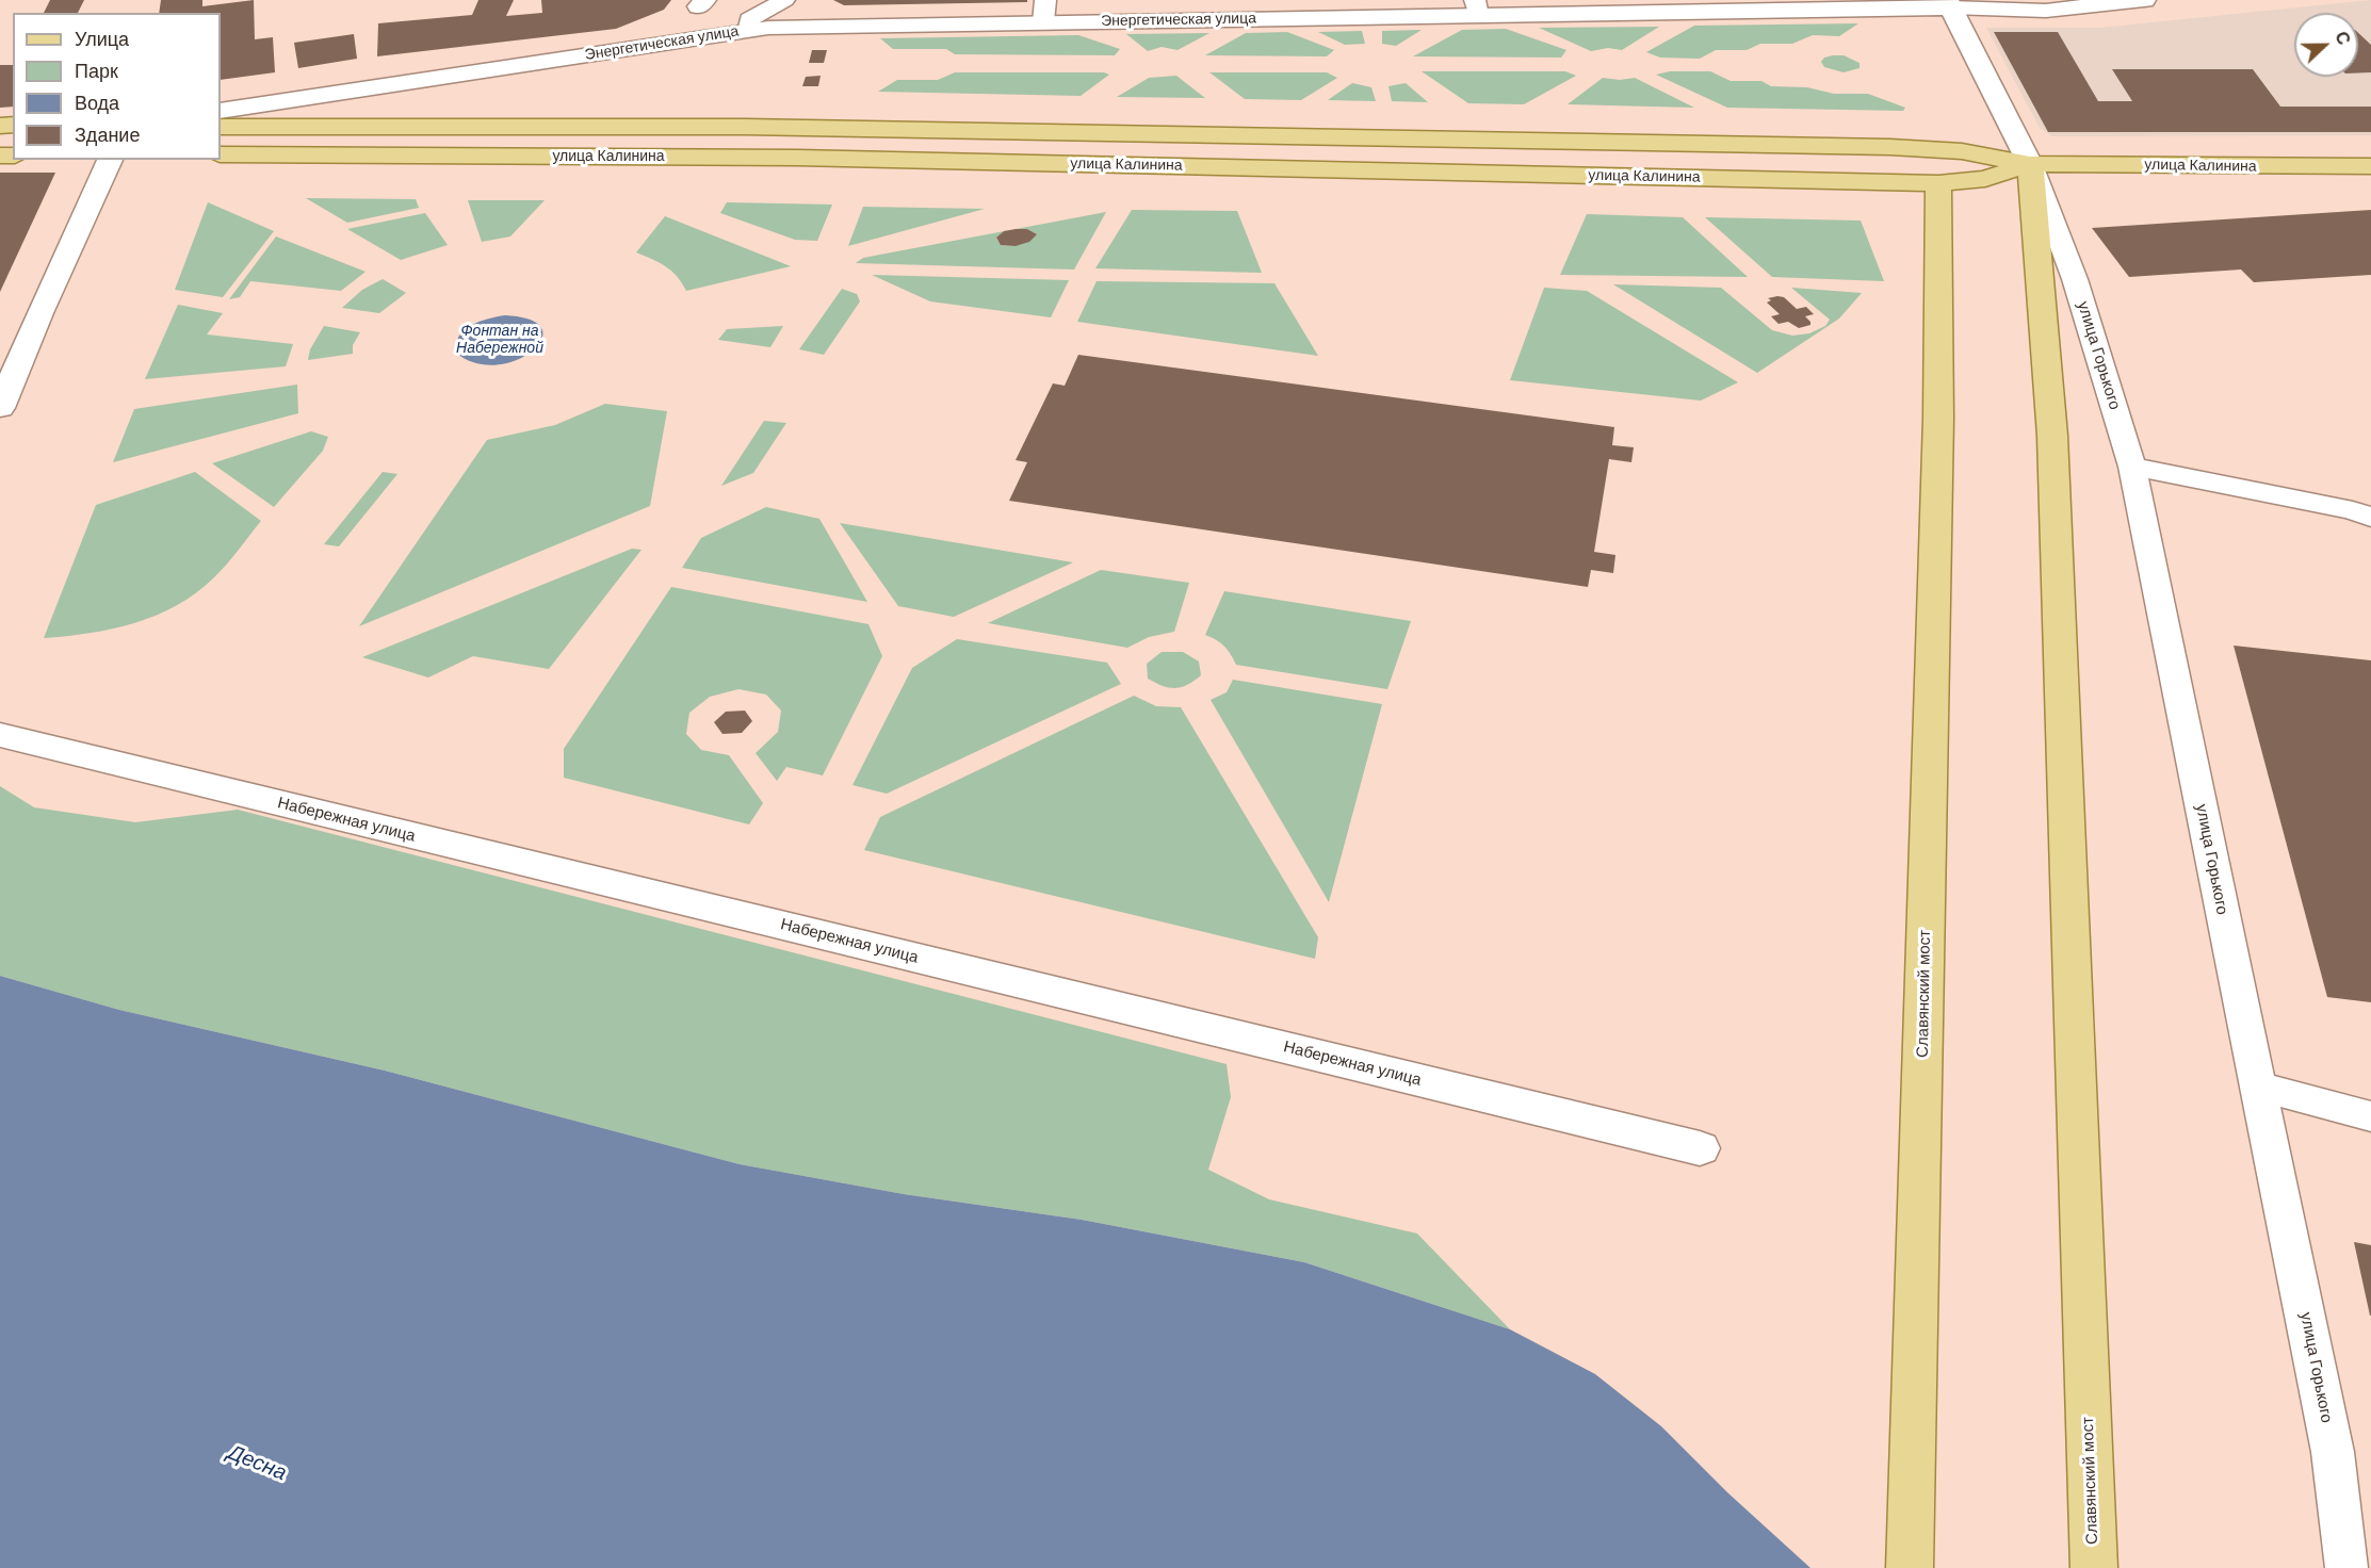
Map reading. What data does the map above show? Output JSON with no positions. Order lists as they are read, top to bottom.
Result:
{
  "streets": {
    "main road": ["улица Калинина", "улица Горького", "Славянский мост"],
    "street": ["Энергетическая улица", "Набережная улица"]
  },
  "crossings": [
    ["Энергетическая улица", "улица Горького"],
    ["улица Калинина", "улица Горького"],
    ["улица Калинина", "Славянский мост"],
    ["улица Горького", "Славянский мост"]
  ],
  "water": ["Фонтан на Набережной", "Десна"],
  "legend": [
    "Улица",
    "Парк",
    "Вода",
    "Здание"
  ],
  "north": "right"
}
